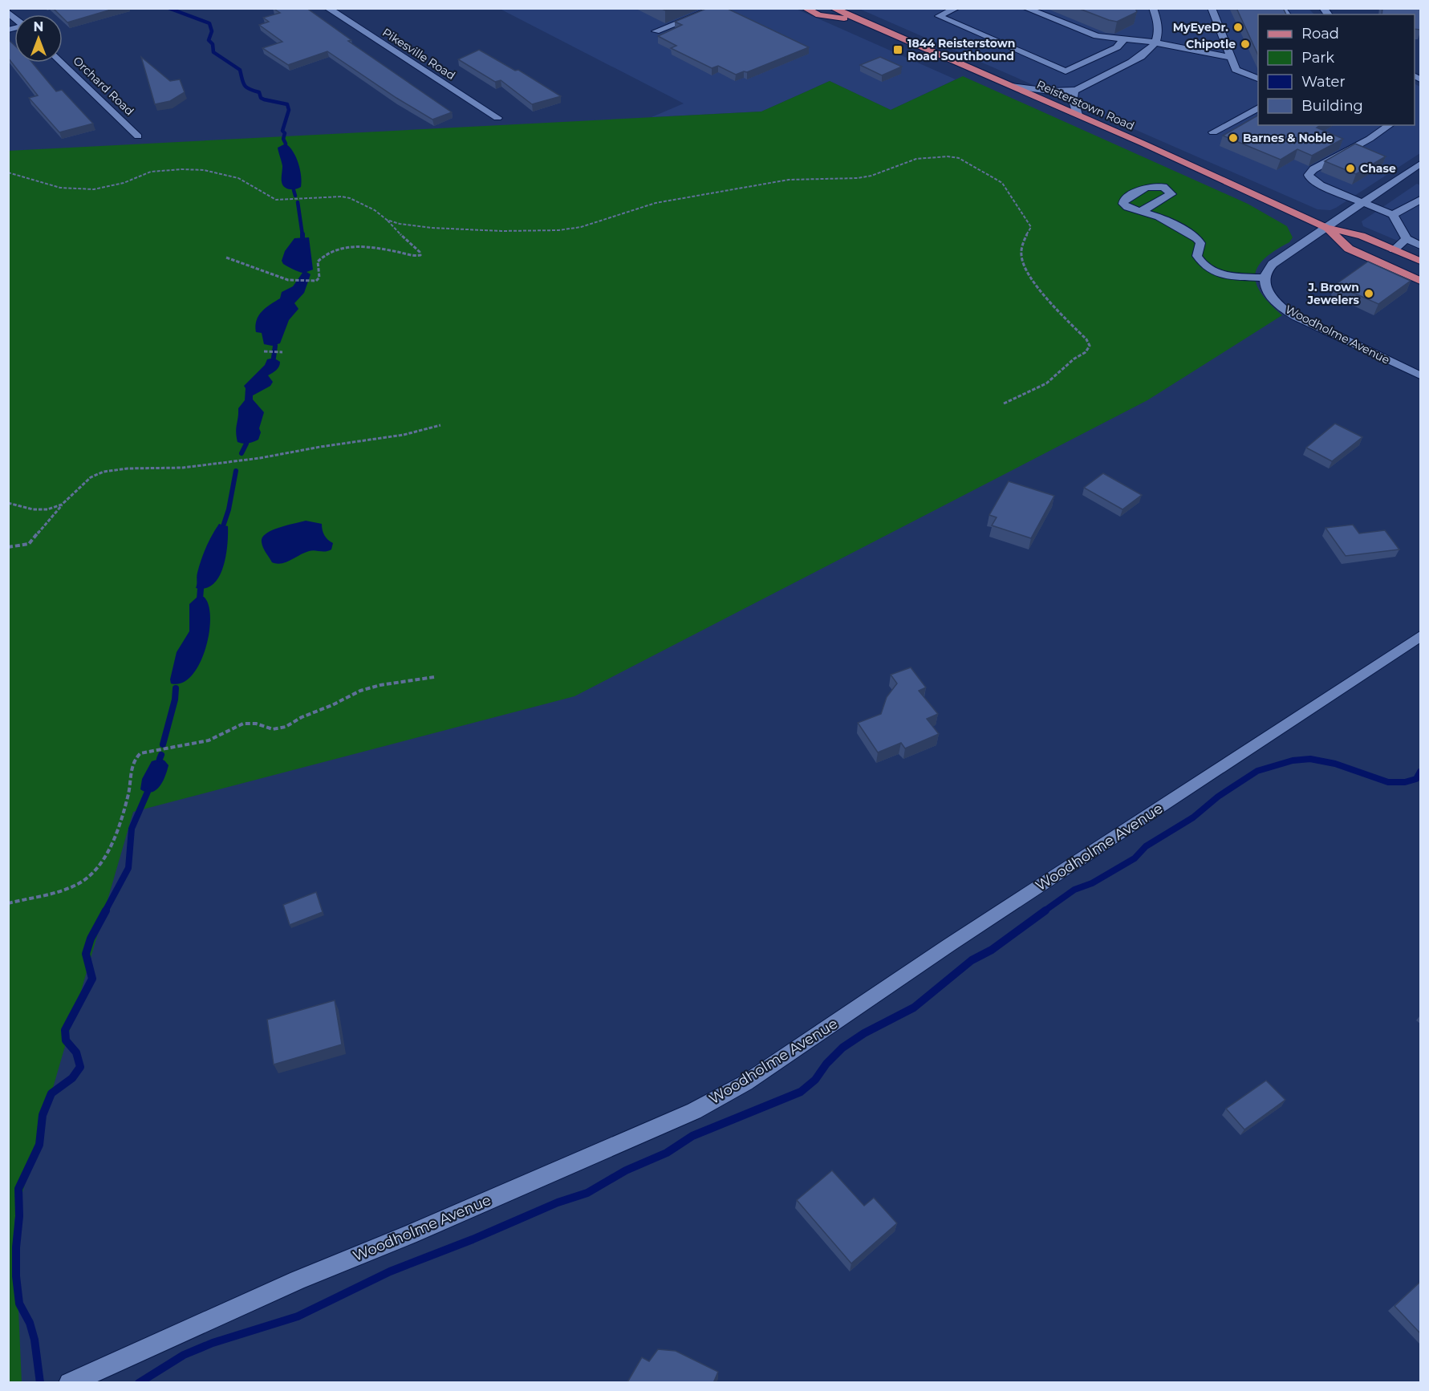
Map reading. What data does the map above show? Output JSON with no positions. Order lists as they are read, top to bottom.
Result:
{
  "streets": {
    "main road": ["Reisterstown Road"],
    "street": ["Pikesville Road", "Orchard Road", "Woodholme Avenue"]
  },
  "places": {
    "other": [
      "MyEyeDr.",
      "Chipotle",
      "Barnes & Noble",
      "Chase",
      "J. Brown Jewelers"
    ],
    "transit": ["1844 Reisterstown Road Southbound"]
  },
  "legend": [
    "Road",
    "Park",
    "Water",
    "Building"
  ],
  "north": "top"
}
